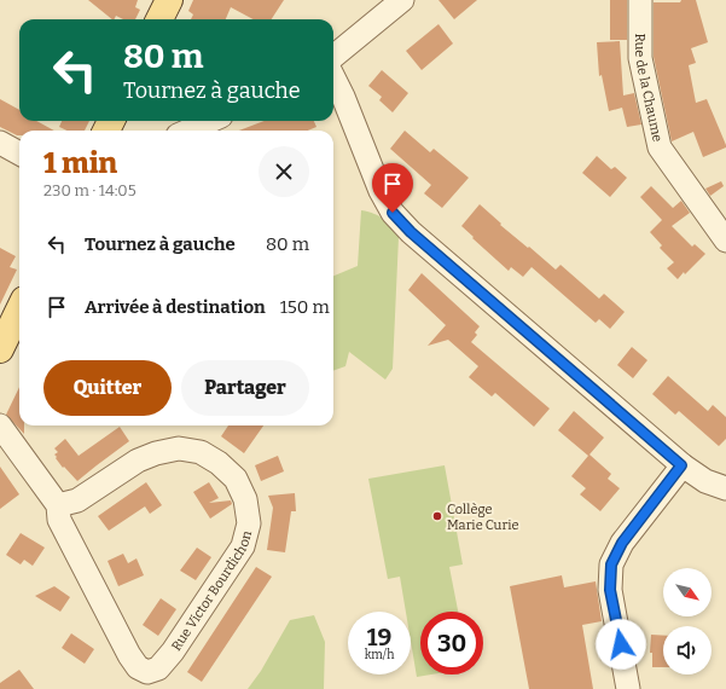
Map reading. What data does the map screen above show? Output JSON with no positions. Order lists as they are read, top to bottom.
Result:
{
  "streets": {
    "street": ["Rue de la Chaume", "Rue Victor Bourdichon"]
  },
  "places": ["Collège Marie Curie"],
  "north": "bottom right",
  "page": {
    "turn": ["80 m", "Tournez à gauche"],
    "heading": ["1 min", "230 m · 14:05"],
    "list": [
      {
        "name": "Tournez à gauche",
        "value": "80 m"
      },
      {
        "name": "Arrivée à destination",
        "value": "150 m"
      }
    ],
    "buttons": ["Quitter", "Partager"],
    "speed": "19 km/h",
    "limit": "30"
  }
}
